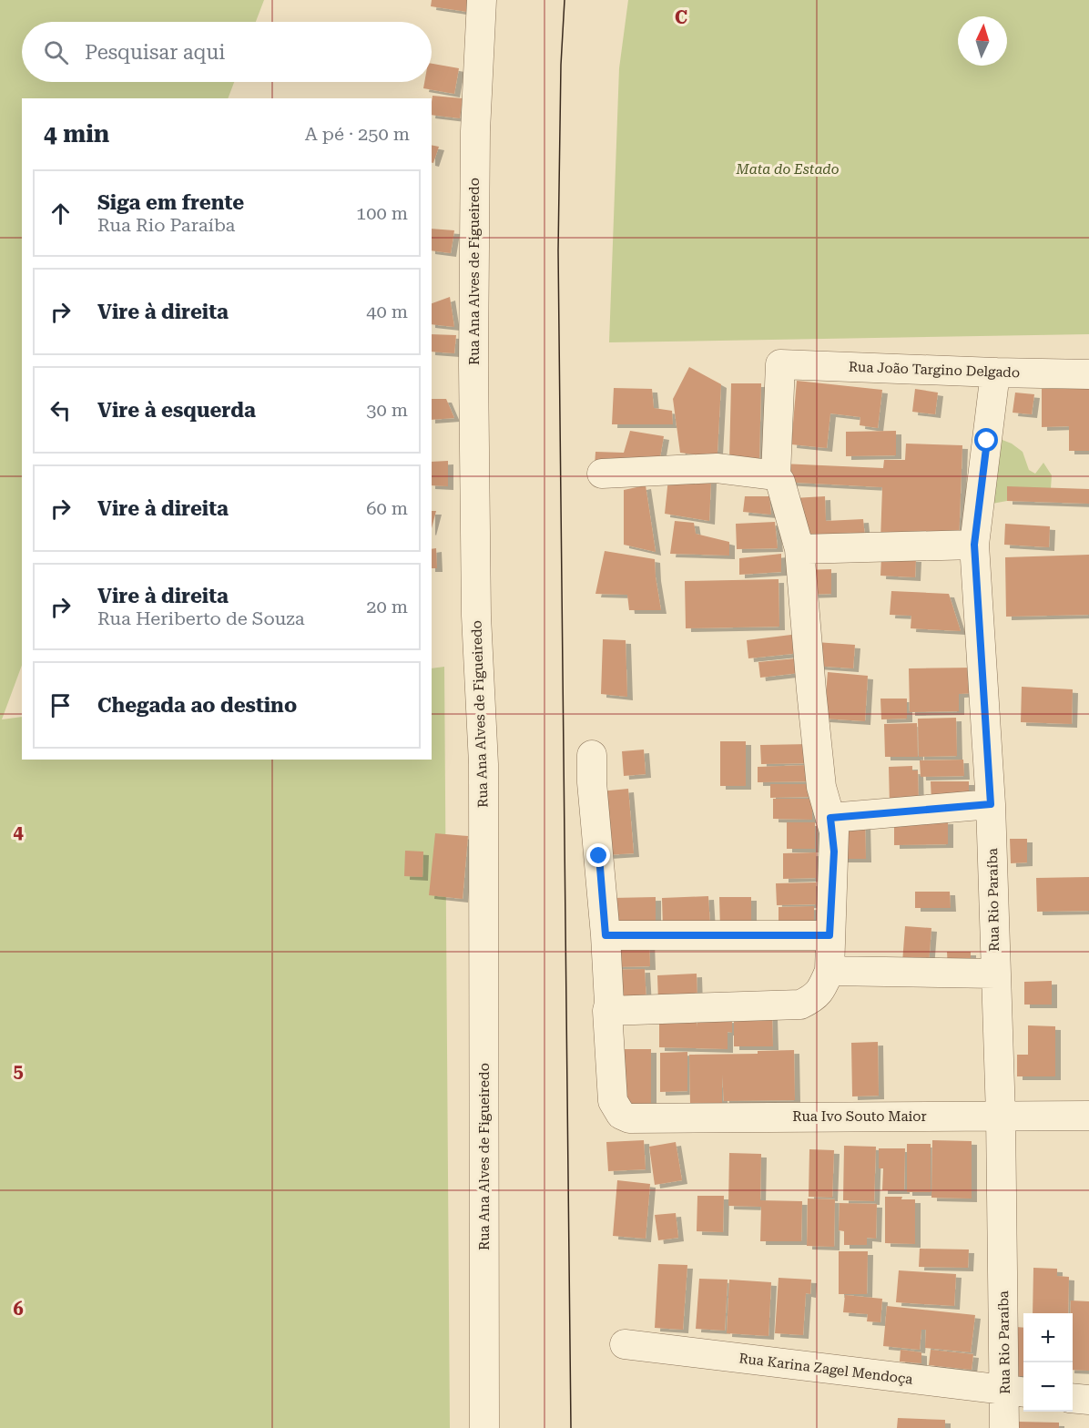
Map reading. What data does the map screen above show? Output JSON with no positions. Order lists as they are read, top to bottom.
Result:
{
  "streets": {
    "street": [
      "Rua Ana Alves de Figueiredo",
      "Rua João Targino Delgado",
      "Rua Rio Paraíba",
      "Rua Ivo Souto Maior",
      "Rua Karina Zagel Mendoça"
    ]
  },
  "crossings": [
    ["Rua João Targino Delgado", "Rua Rio Paraíba"],
    ["Rua Rio Paraíba", "Rua Ivo Souto Maior"],
    ["Rua Rio Paraíba", "Rua Karina Zagel Mendoça"]
  ],
  "parks": ["Mata do Estado"],
  "north": "top",
  "page": {
    "search": "Pesquisar aqui",
    "heading": ["4 min", "A pé · 250 m"],
    "list": [
      ["Siga em frente", "Rua Rio Paraíba", "100 m"],
      ["Vire à direita", "40 m"],
      ["Vire à esquerda", "30 m"],
      ["Vire à direita", "60 m"],
      ["Vire à direita", "Rua Heriberto de Souza", "20 m"],
      "Chegada ao destino"
    ],
    "map_buttons": ["+", "−"]
  },
  "grid": {
    "columns": ["C"],
    "rows": ["4", "5", "6"]
  }
}
